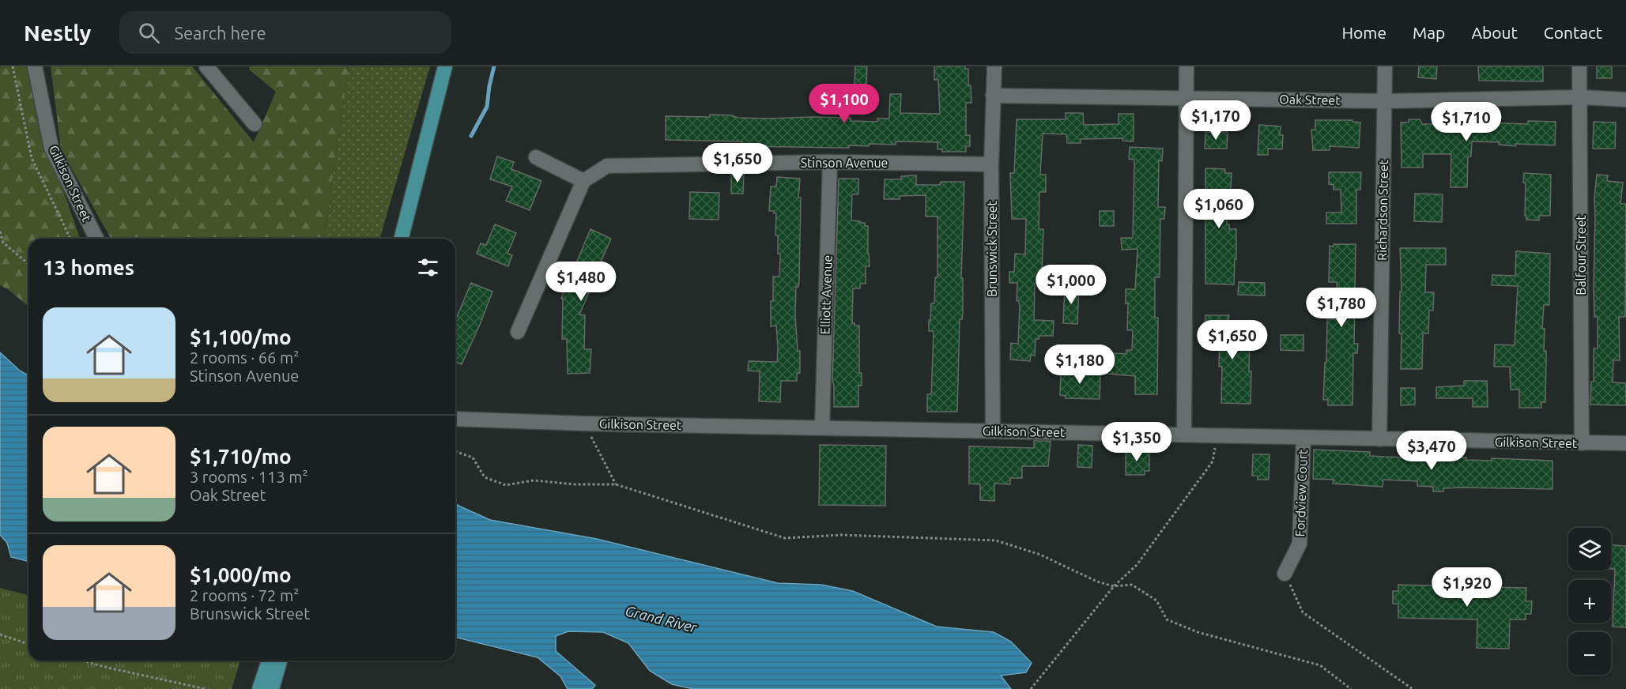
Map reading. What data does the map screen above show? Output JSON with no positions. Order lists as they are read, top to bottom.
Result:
{
  "streets": {
    "street": [
      "Oak Street",
      "Stinson Avenue",
      "Gilkison Street",
      "Richardson Street",
      "Brunswick Street",
      "Balfour Street",
      "Elliott Avenue",
      "Fordview Court"
    ]
  },
  "crossings": [
    ["Oak Street", "Richardson Street"],
    ["Oak Street", "Brunswick Street"],
    ["Oak Street", "Balfour Street"],
    ["Stinson Avenue", "Brunswick Street"],
    ["Stinson Avenue", "Elliott Avenue"],
    ["Gilkison Street", "Richardson Street"],
    ["Gilkison Street", "Brunswick Street"],
    ["Gilkison Street", "Balfour Street"],
    ["Gilkison Street", "Elliott Avenue"],
    ["Gilkison Street", "Fordview Court"]
  ],
  "water": ["Grand River"],
  "page": {
    "header": "Nestly",
    "search": "Search here",
    "nav": [
      "Home",
      "Map",
      "About",
      "Contact"
    ],
    "price": [
      "$1,100",
      "$1,170",
      "$1,710",
      "$1,650",
      "$1,060",
      "$1,480",
      "$1,000",
      "$1,780",
      "$1,650",
      "$1,180",
      "$1,350",
      "$3,470",
      "$1,920"
    ],
    "heading": "13 homes",
    "list": [
      {
        "name": "$1,100/mo",
        "note": "2 rooms · 66 m² · Stinson Avenue"
      },
      {
        "name": "$1,710/mo",
        "note": "3 rooms · 113 m² · Oak Street"
      },
      {
        "name": "$1,000/mo",
        "note": "2 rooms · 72 m² · Brunswick Street"
      }
    ],
    "map_buttons": ["+", "−"]
  }
}
